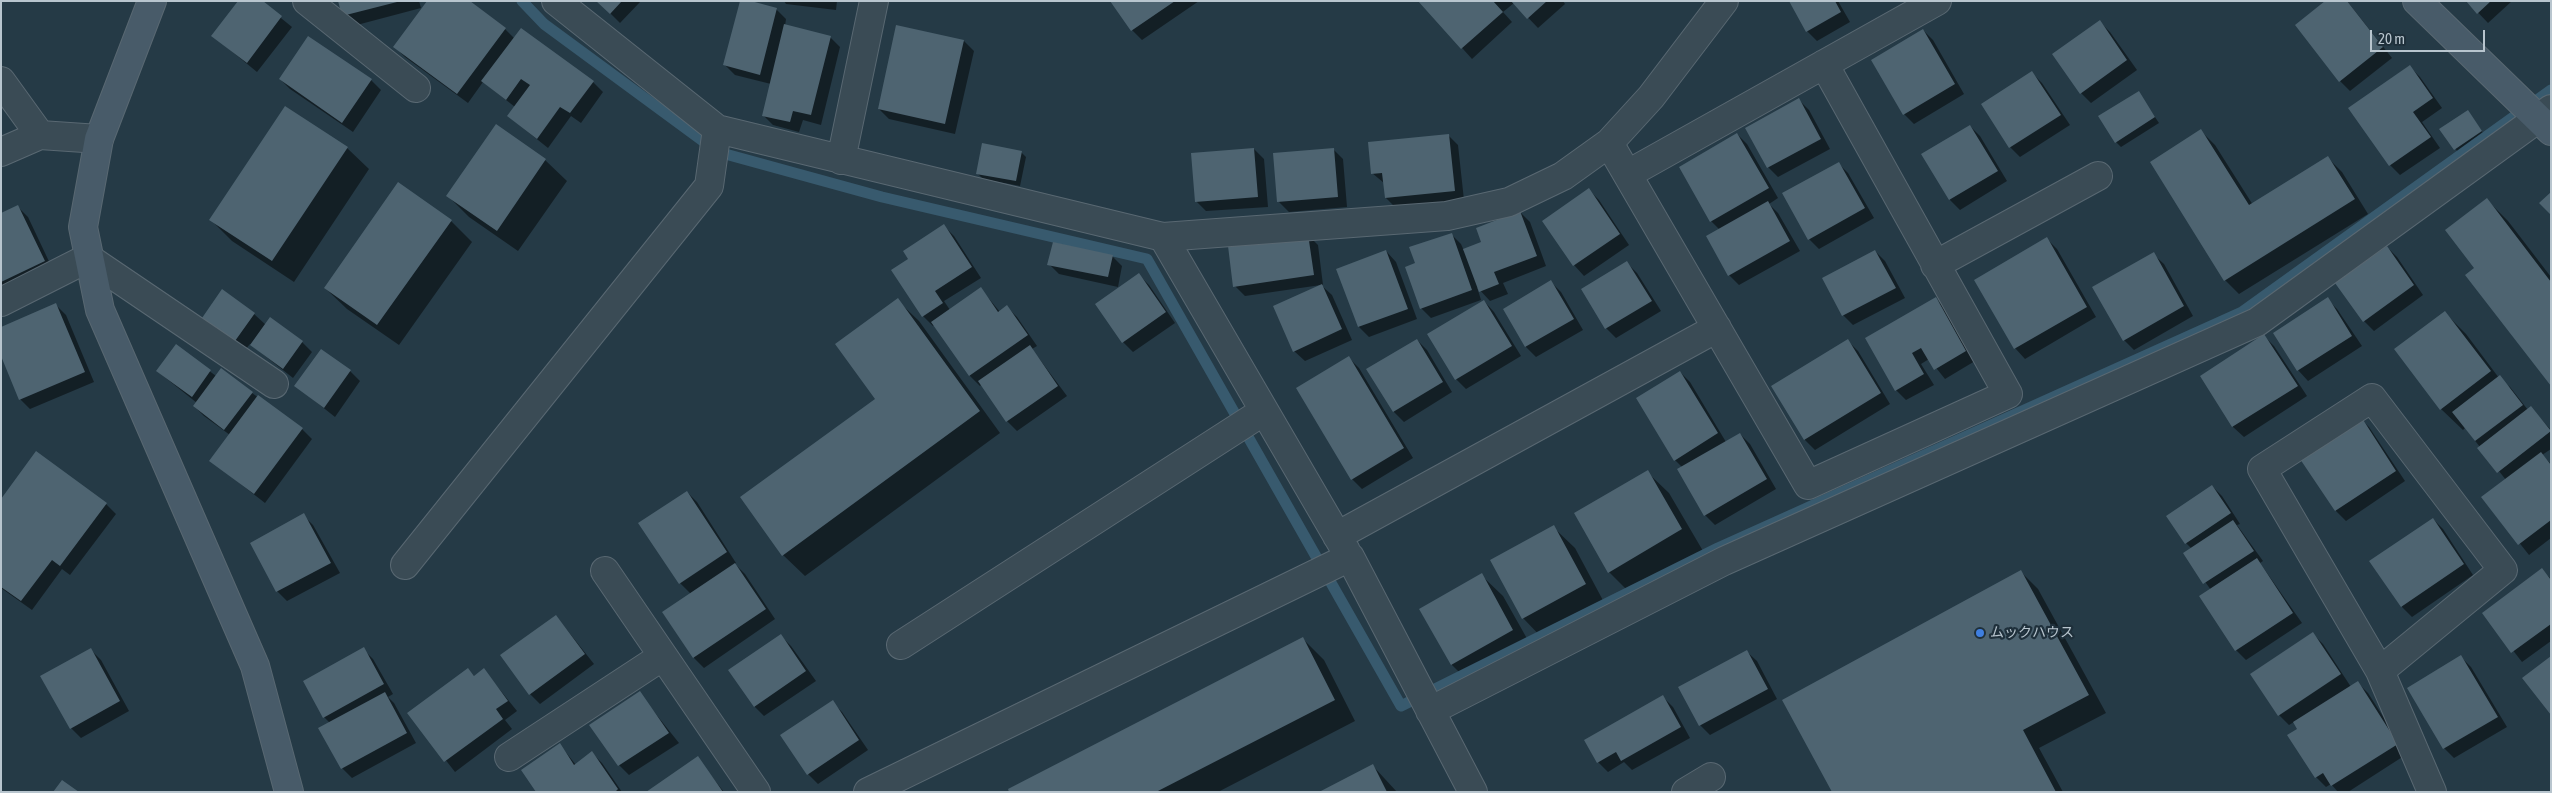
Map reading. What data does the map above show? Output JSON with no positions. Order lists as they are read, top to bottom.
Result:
{
  "places": ["ムックハウス"],
  "scale_bar": "20 m"
}
